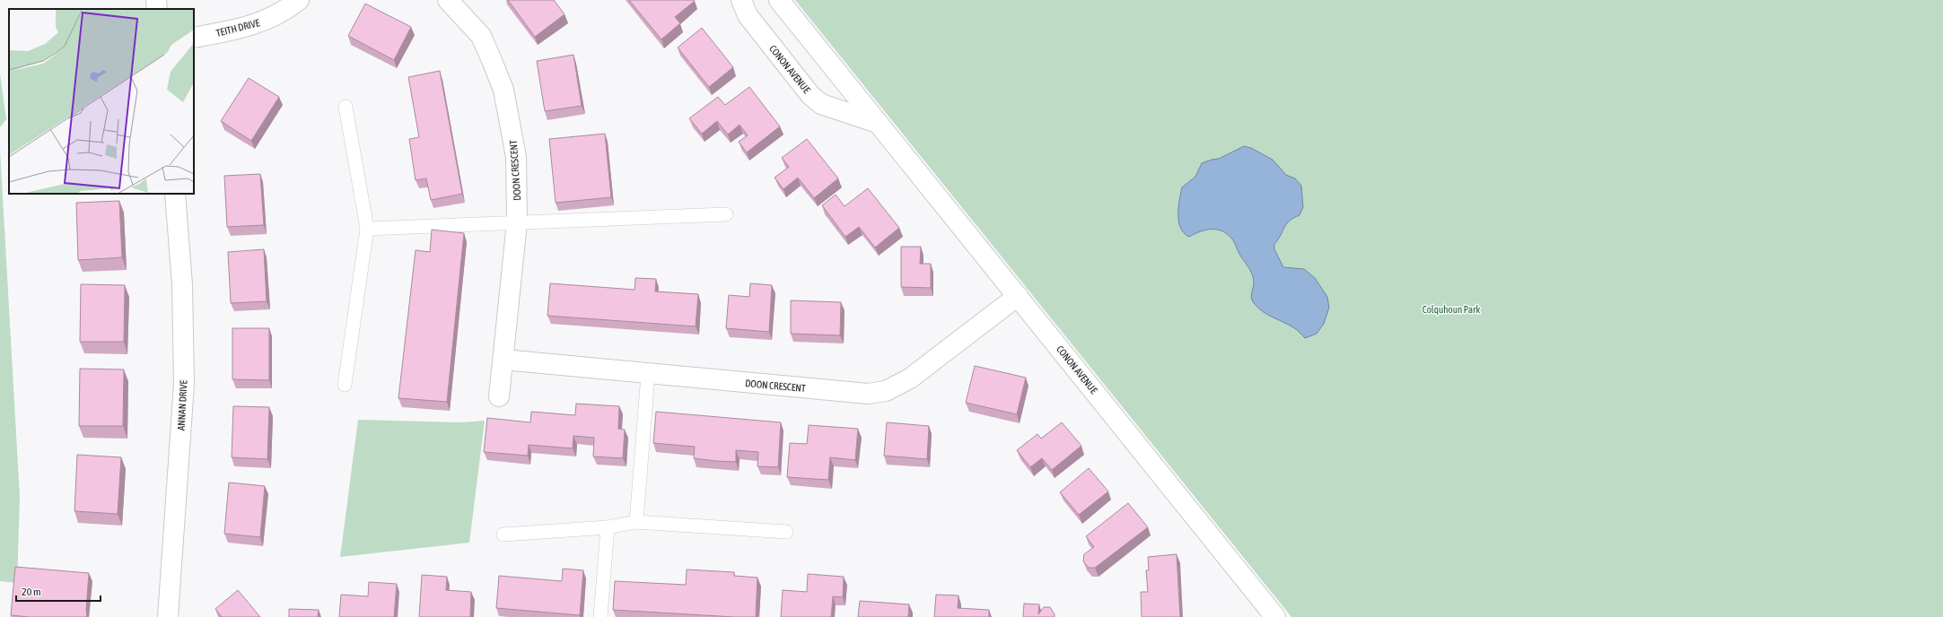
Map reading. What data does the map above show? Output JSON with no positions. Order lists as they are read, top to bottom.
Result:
{
  "streets": {
    "street": [
      "TEITH DRIVE",
      "CONON AVENUE",
      "DOON CRESCENT",
      "ANNAN DRIVE"
    ]
  },
  "crossings": [
    ["CONON AVENUE", "DOON CRESCENT"]
  ],
  "parks": ["Colquhoun Park"],
  "scale_bar": "20 m"
}
